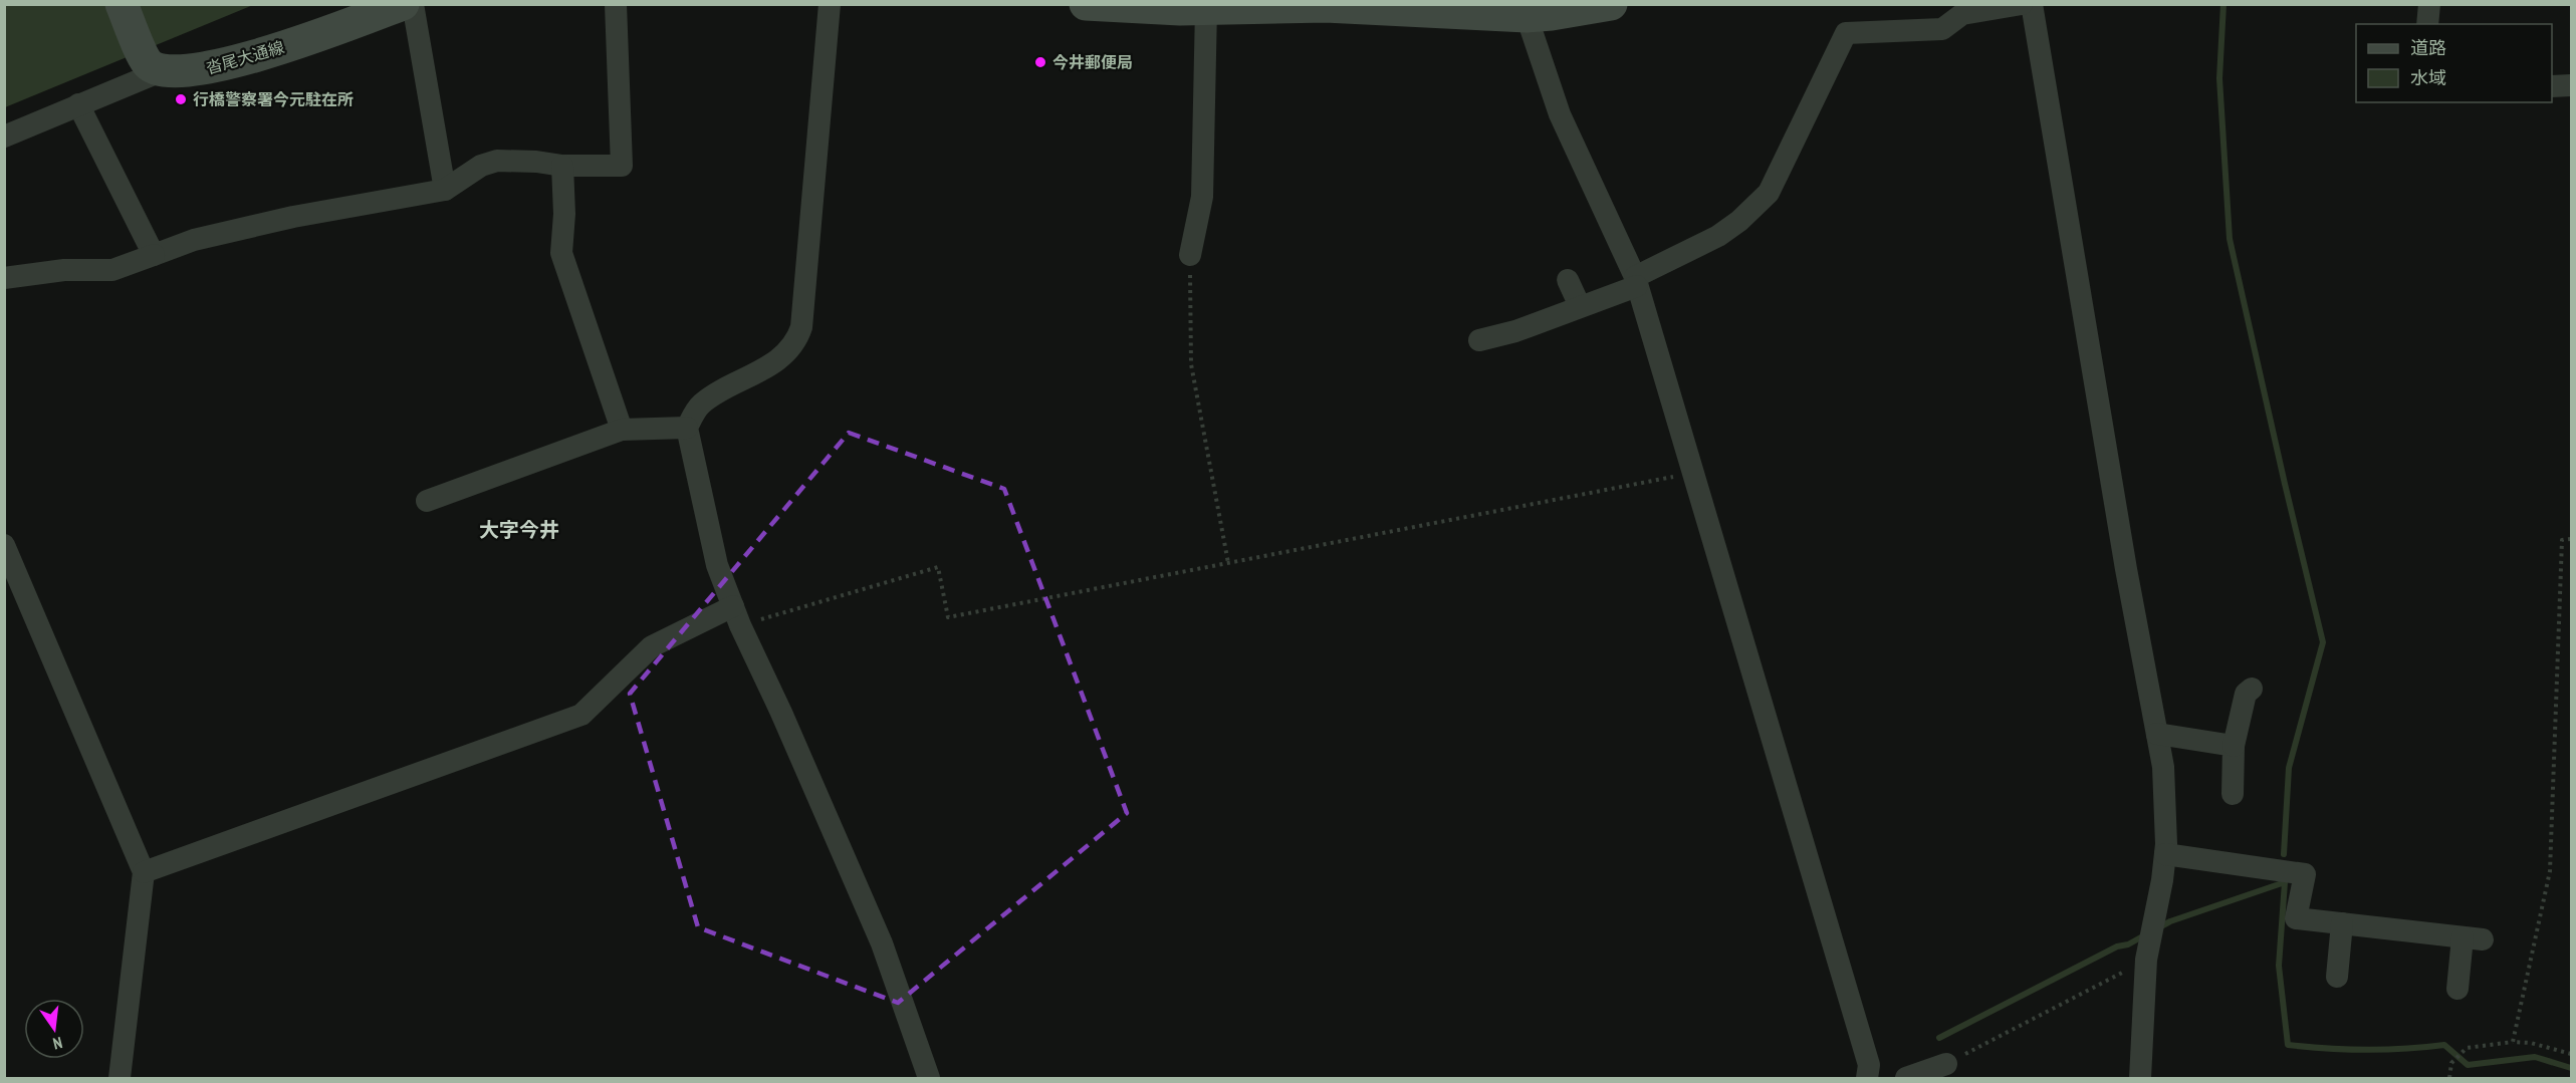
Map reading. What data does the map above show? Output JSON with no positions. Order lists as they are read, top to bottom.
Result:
{
  "streets": {
    "main road": ["沓尾大通線"]
  },
  "districts": ["大字今井"],
  "places": ["今井郵便局", "行橋警察署今元駐在所"],
  "legend": ["道路", "水域"],
  "north": "bottom"
}
